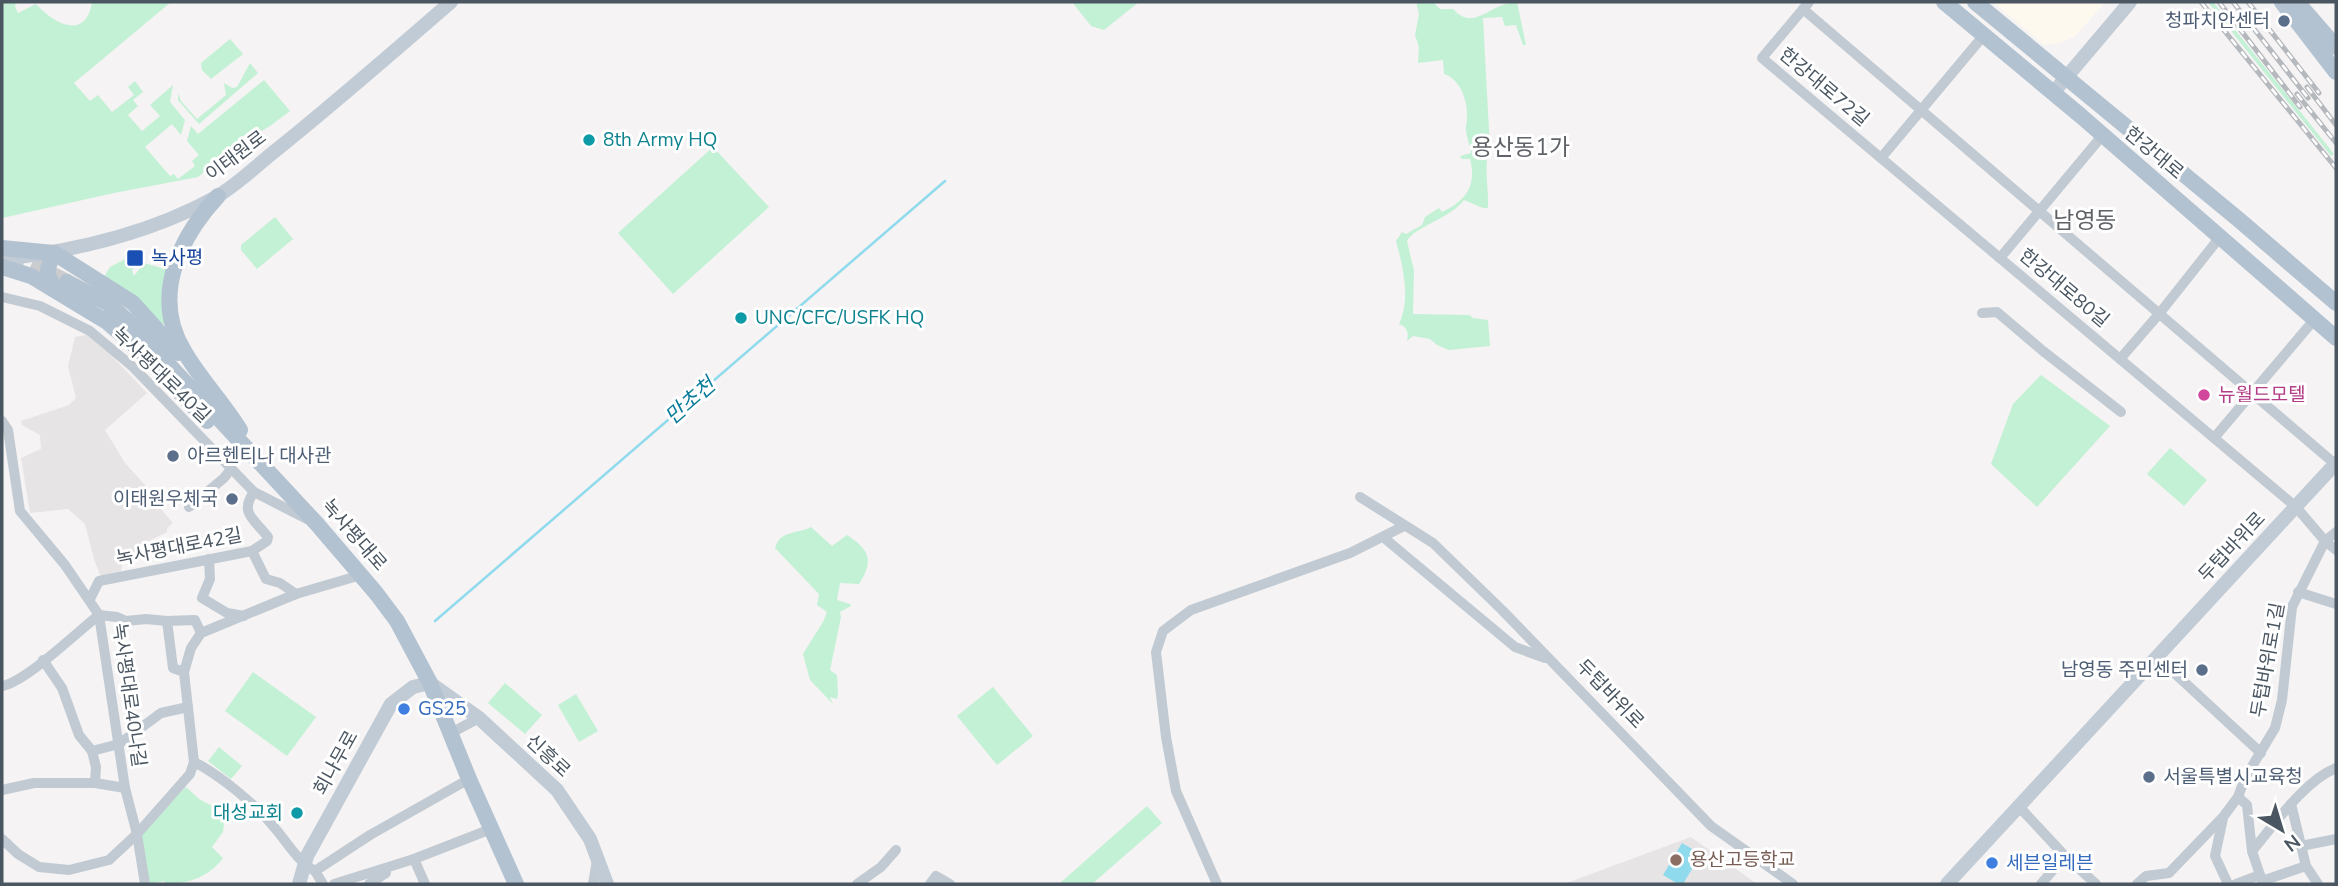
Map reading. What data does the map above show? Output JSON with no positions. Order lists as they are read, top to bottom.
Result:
{
  "streets": {
    "main road": [
      "한강대로",
      "이태원로",
      "녹사평대로",
      "두텁바위로",
      "신흥로",
      "회나무로"
    ],
    "street": [
      "한강대로72길",
      "한강대로80길",
      "녹사평대로40길",
      "녹사평대로42길",
      "두텁바위로1길",
      "녹사평대로40나길"
    ]
  },
  "crossings": [
    ["한강대로72길", "한강대로80길"],
    ["한강대로", "한강대로80길"],
    ["한강대로80길", "두텁바위로"],
    ["한강대로80길", "두텁바위로1길"],
    ["녹사평대로40길", "녹사평대로"],
    ["녹사평대로40길", "녹사평대로42길"],
    ["녹사평대로", "신흥로"],
    ["녹사평대로", "회나무로"],
    ["녹사평대로42길", "녹사평대로40나길"],
    ["신흥로", "회나무로"]
  ],
  "districts": ["용산동1가", "남영동"],
  "water": ["만초천"],
  "places": {
    "other": [
      "청파치안센터",
      "8th Army HQ",
      "UNC/CFC/USFK HQ",
      "뉴월드모텔",
      "아르헨티나 대사관",
      "이태원우체국",
      "남영동 주민센터",
      "GS25",
      "서울특별시교육청",
      "대성교회",
      "용산고등학교",
      "세븐일레븐"
    ],
    "transit": ["녹사평"]
  },
  "north": "bottom right"
}
